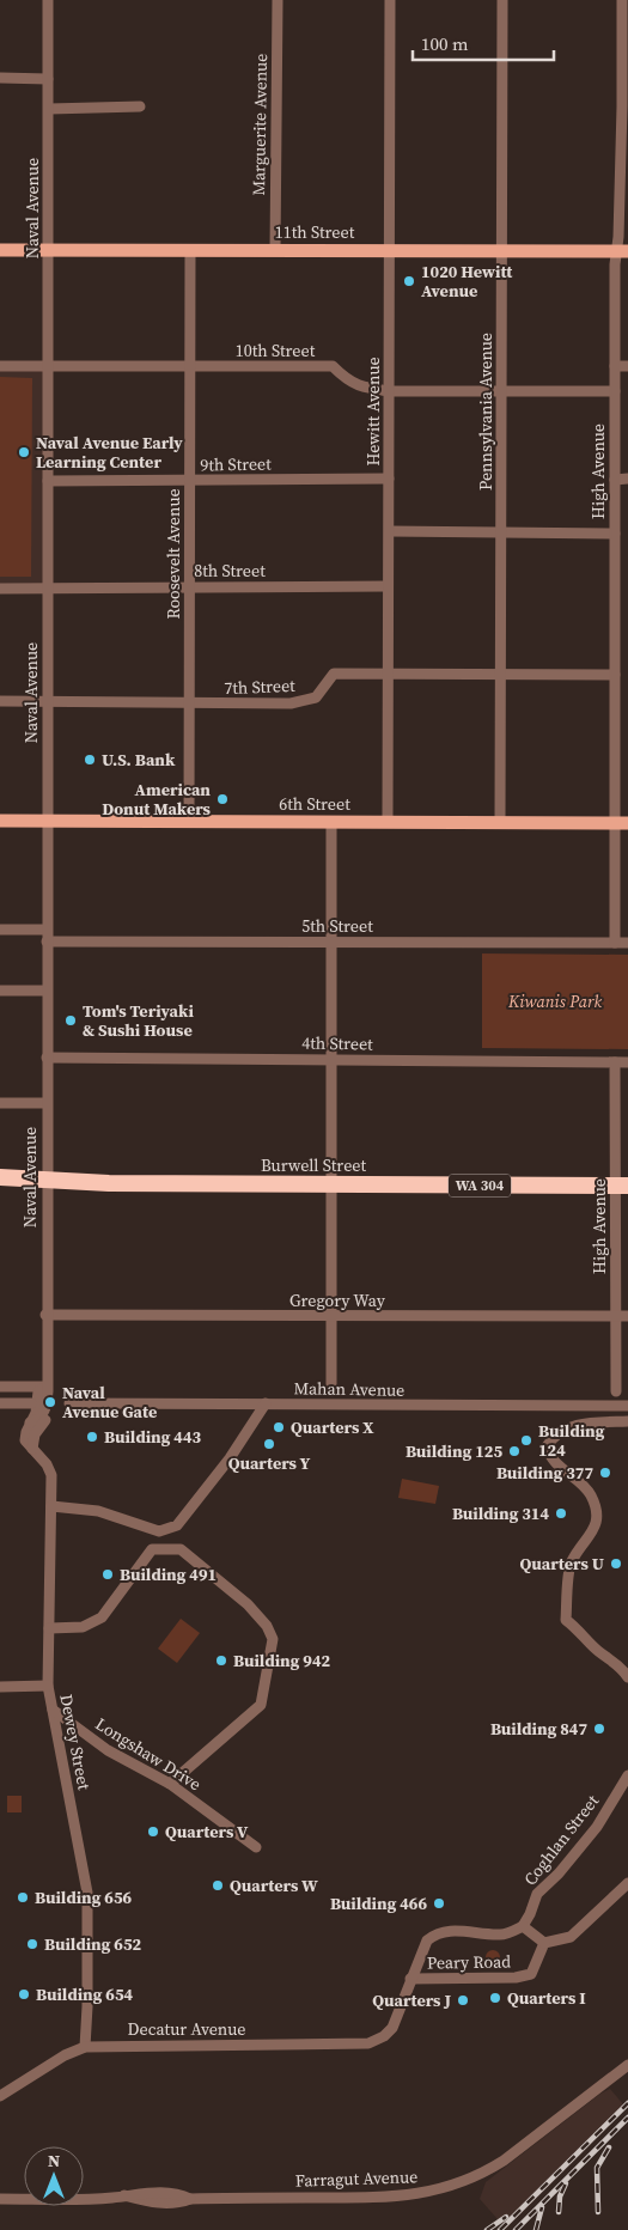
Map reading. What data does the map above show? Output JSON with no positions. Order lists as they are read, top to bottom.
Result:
{
  "streets": {
    "highway": ["Burwell Street", "WA 304"],
    "main road": ["11th Street", "6th Street"],
    "street": [
      "Marguerite Avenue",
      "Naval Avenue",
      "10th Street",
      "Hewitt Avenue",
      "Pennsylvania Avenue",
      "9th Street",
      "High Avenue",
      "Roosevelt Avenue",
      "8th Street",
      "7th Street",
      "5th Street",
      "4th Street",
      "Gregory Way",
      "Mahan Avenue",
      "Dewey Street",
      "Longshaw Drive",
      "Coghlan Street",
      "Peary Road",
      "Decatur Avenue",
      "Farragut Avenue"
    ]
  },
  "crossings": [
    ["Marguerite Avenue", "11th Street"],
    ["Naval Avenue", "11th Street"],
    ["Naval Avenue", "10th Street"],
    ["Naval Avenue", "9th Street"],
    ["Naval Avenue", "8th Street"],
    ["Naval Avenue", "7th Street"],
    ["Naval Avenue", "6th Street"],
    ["Naval Avenue", "5th Street"],
    ["Naval Avenue", "4th Street"],
    ["Naval Avenue", "Burwell Street"],
    ["Naval Avenue", "Gregory Way"],
    ["11th Street", "Hewitt Avenue"],
    ["11th Street", "Pennsylvania Avenue"],
    ["11th Street", "High Avenue"],
    ["11th Street", "Roosevelt Avenue"],
    ["10th Street", "Hewitt Avenue"],
    ["10th Street", "Pennsylvania Avenue"],
    ["10th Street", "High Avenue"],
    ["10th Street", "Roosevelt Avenue"],
    ["Hewitt Avenue", "9th Street"],
    ["Hewitt Avenue", "8th Street"],
    ["Hewitt Avenue", "7th Street"],
    ["Hewitt Avenue", "6th Street"],
    ["Pennsylvania Avenue", "7th Street"],
    ["Pennsylvania Avenue", "6th Street"],
    ["9th Street", "Roosevelt Avenue"],
    ["High Avenue", "7th Street"],
    ["High Avenue", "6th Street"],
    ["High Avenue", "5th Street"],
    ["High Avenue", "4th Street"],
    ["High Avenue", "Burwell Street"],
    ["High Avenue", "Gregory Way"],
    ["Roosevelt Avenue", "8th Street"],
    ["Roosevelt Avenue", "7th Street"],
    ["Roosevelt Avenue", "6th Street"],
    ["Dewey Street", "Longshaw Drive"],
    ["Dewey Street", "Decatur Avenue"],
    ["Peary Road", "Decatur Avenue"]
  ],
  "parks": ["Kiwanis Park"],
  "places": [
    "1020 Hewitt Avenue",
    "Naval Avenue Early Learning Center",
    "U.S. Bank",
    "American Donut Makers",
    "Tom's Teriyaki & Sushi House",
    "Naval Avenue Gate",
    "Quarters X",
    "Building 443",
    "Building 124",
    "Quarters Y",
    "Building 125",
    "Building 377",
    "Building 314",
    "Quarters U",
    "Building 491",
    "Building 942",
    "Building 847",
    "Quarters V",
    "Quarters W",
    "Building 656",
    "Building 466",
    "Building 652",
    "Building 654",
    "Quarters I",
    "Quarters J"
  ],
  "scale_bar": "100 m",
  "north": "top"
}
